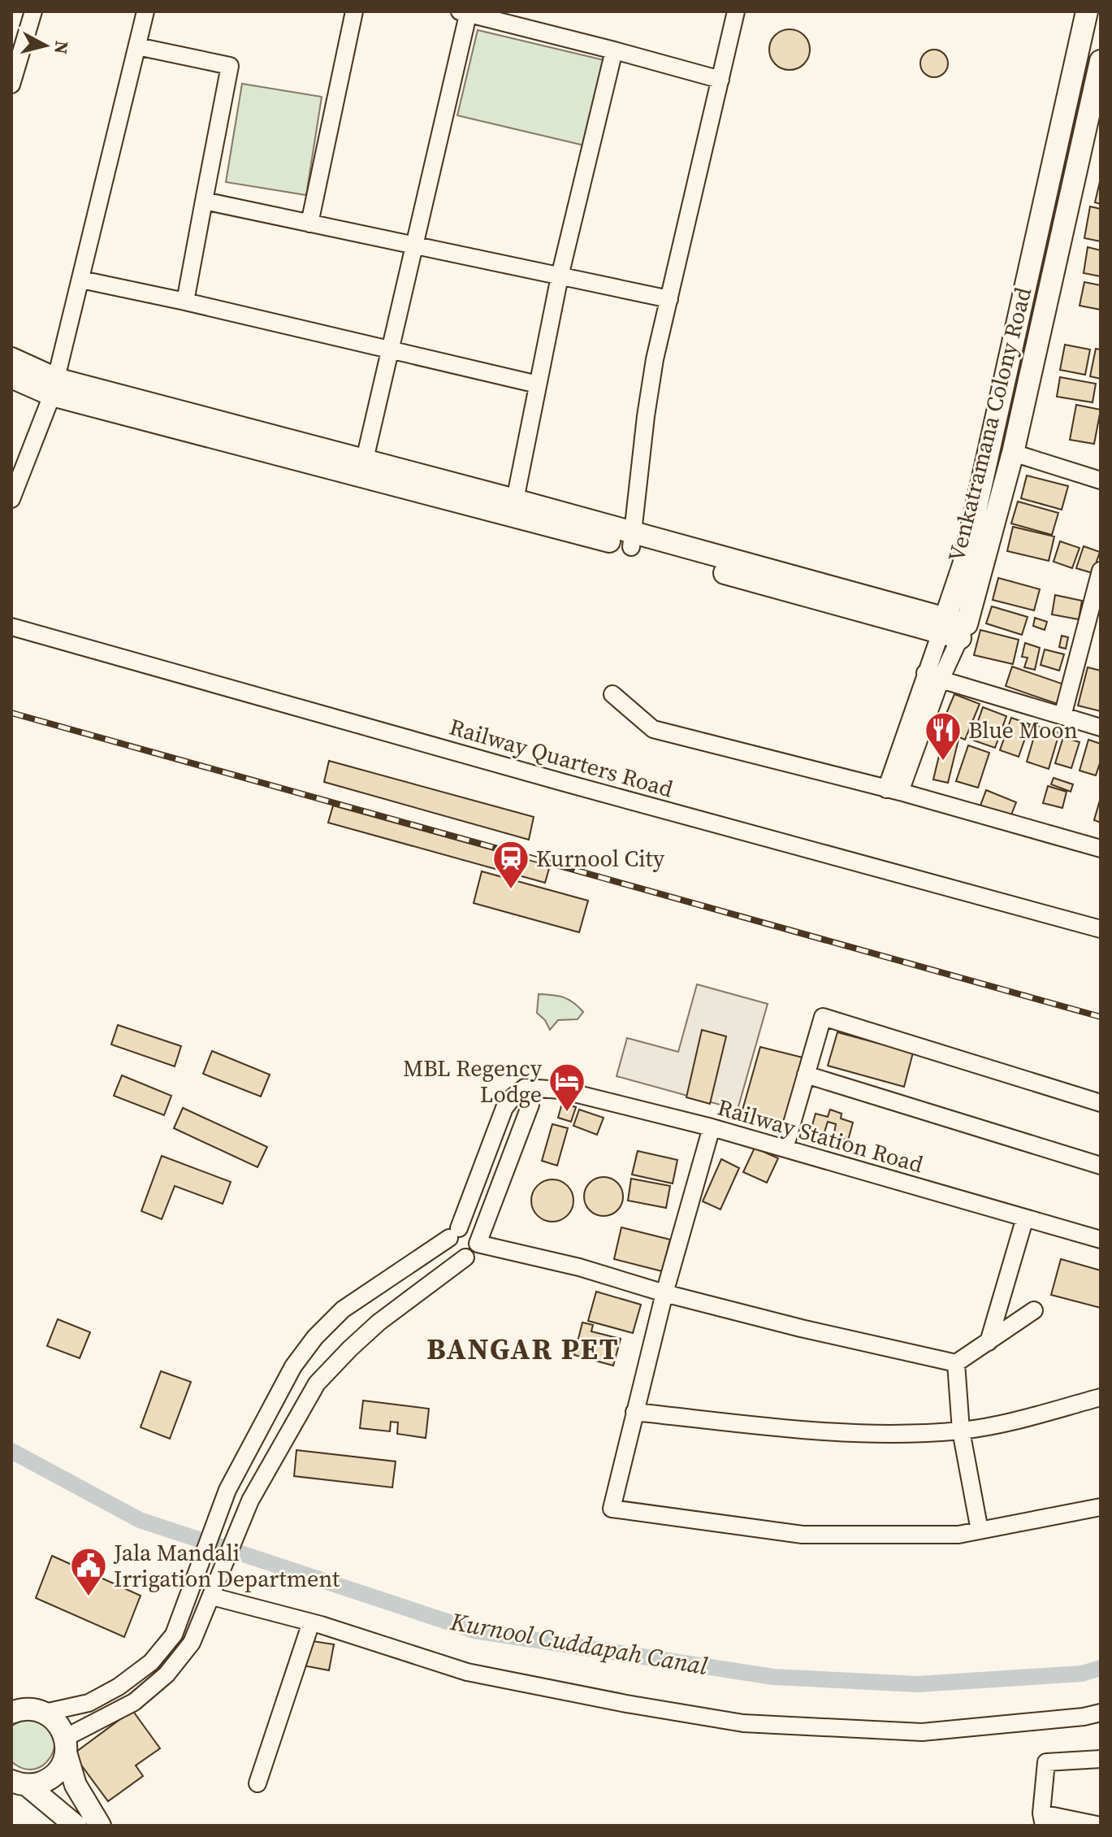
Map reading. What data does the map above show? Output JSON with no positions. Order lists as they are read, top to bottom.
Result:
{
  "streets": {
    "main road": ["Venkatramana Colony Road"],
    "street": ["Railway Quarters Road", "Railway Station Road"]
  },
  "districts": ["BANGAR PET"],
  "water": ["Kurnool Cuddapah Canal"],
  "places": {
    "restaurant": ["Blue Moon"],
    "station": ["Kurnool City"],
    "hotel": ["MBL Regency Lodge"],
    "public building": ["Jala Mandali Irrigation Department"]
  },
  "north": "right"
}
